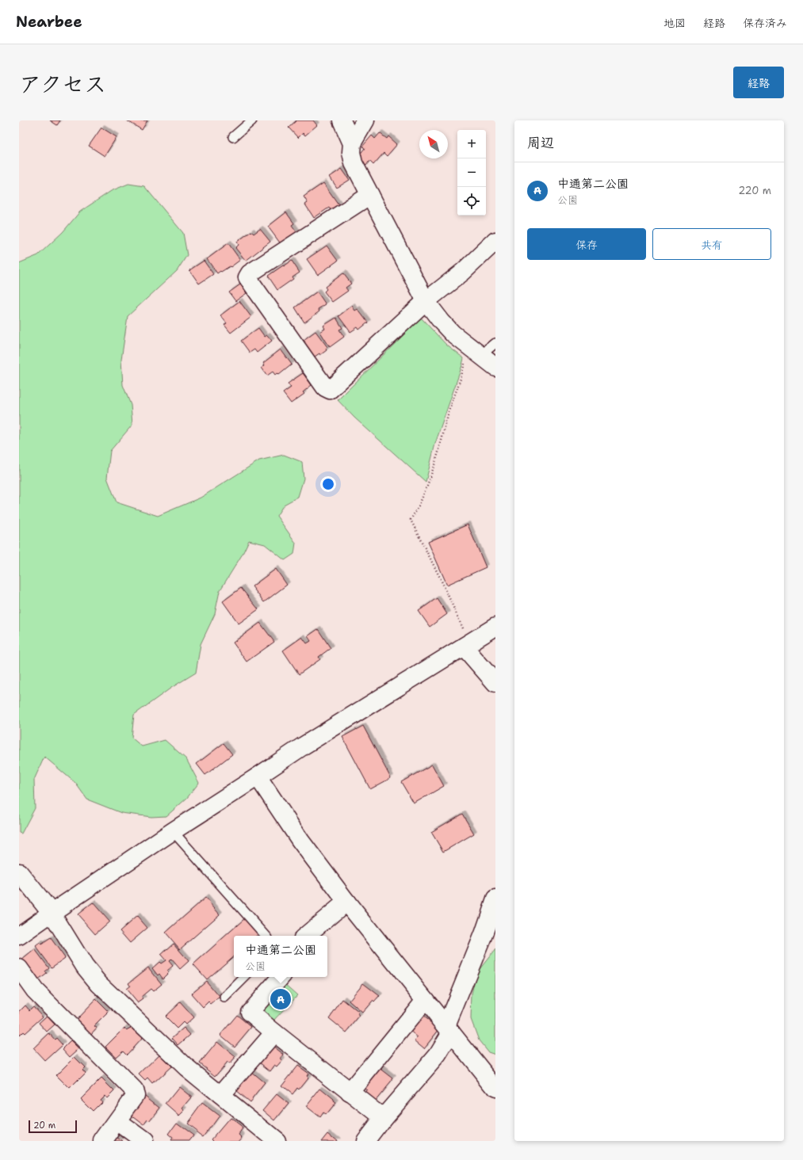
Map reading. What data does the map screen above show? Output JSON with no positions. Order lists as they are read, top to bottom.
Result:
{
  "scale_bar": "20 m",
  "north": "top left",
  "page": {
    "header": "Nearbee",
    "nav": ["地図", "経路", "保存済み"],
    "title": "アクセス",
    "buttons": [
      "経路",
      ["保存", "共有"]
    ],
    "heading": "周辺",
    "map_buttons": ["+", "−"],
    "list": [
      {
        "mark": "A",
        "name": "中通第二公園",
        "note": "公園",
        "value": "220 m"
      }
    ],
    "popup": ["中通第二公園", "公園"],
    "pins": "A",
    "scale": "20 m"
  }
}
